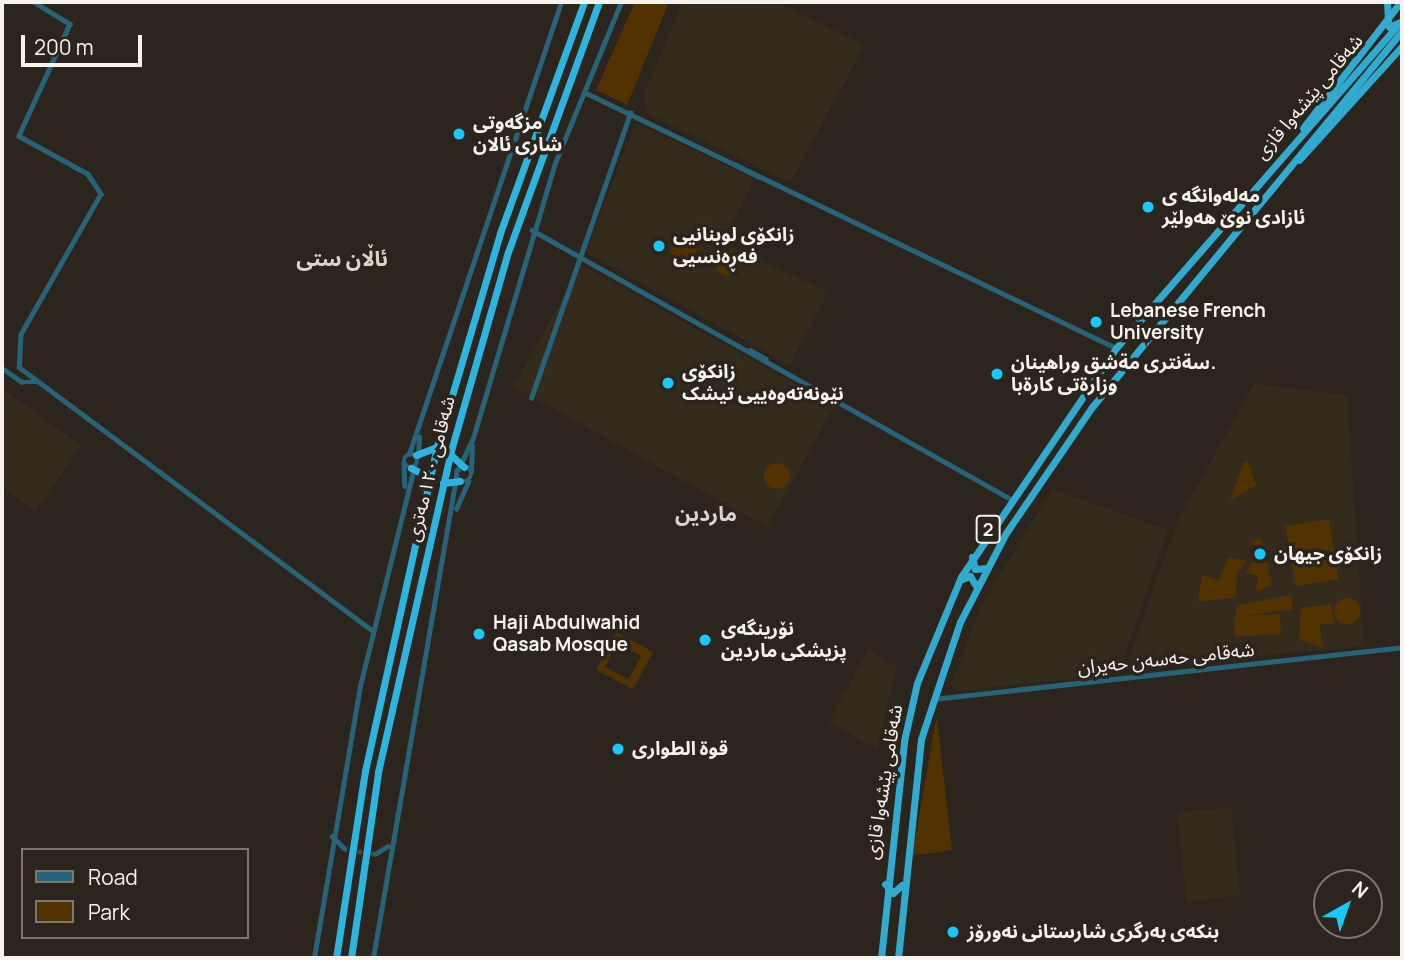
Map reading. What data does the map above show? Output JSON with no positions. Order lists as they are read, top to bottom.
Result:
{
  "streets": {
    "highway": ["شەقامی پێشەوا قازی", "شەقامی ١٢٠ مەتری", "2"],
    "street": ["شەقامی حەسەن حەیران"]
  },
  "crossings": [
    ["شەقامی پێشەوا قازی", "شەقامی حەسەن حەیران"]
  ],
  "districts": ["ئاڵان ستی", "ماردین"],
  "places": [
    "مزگەوتی شاری ئالان",
    "مەلەوانگە ی ئازادی نوێ هەولێر",
    "زانکۆی لوبنانیی فەڕەنسیی",
    "Lebanese French University",
    "سةنترى مةشق وراهينان. وزارةتى كارةبا",
    "زانکۆی نێونەتەوەییی تیشک",
    "زانکۆی جیھان",
    "Haji Abdulwahid Qasab Mosque",
    "نۆرینگەی پزیشکی ماردین",
    "قوة الطواری",
    "بنکەی بەرگری شارستانی نەورۆز"
  ],
  "legend": ["Road", "Park"],
  "scale_bar": "200 m",
  "north": "top right"
}
